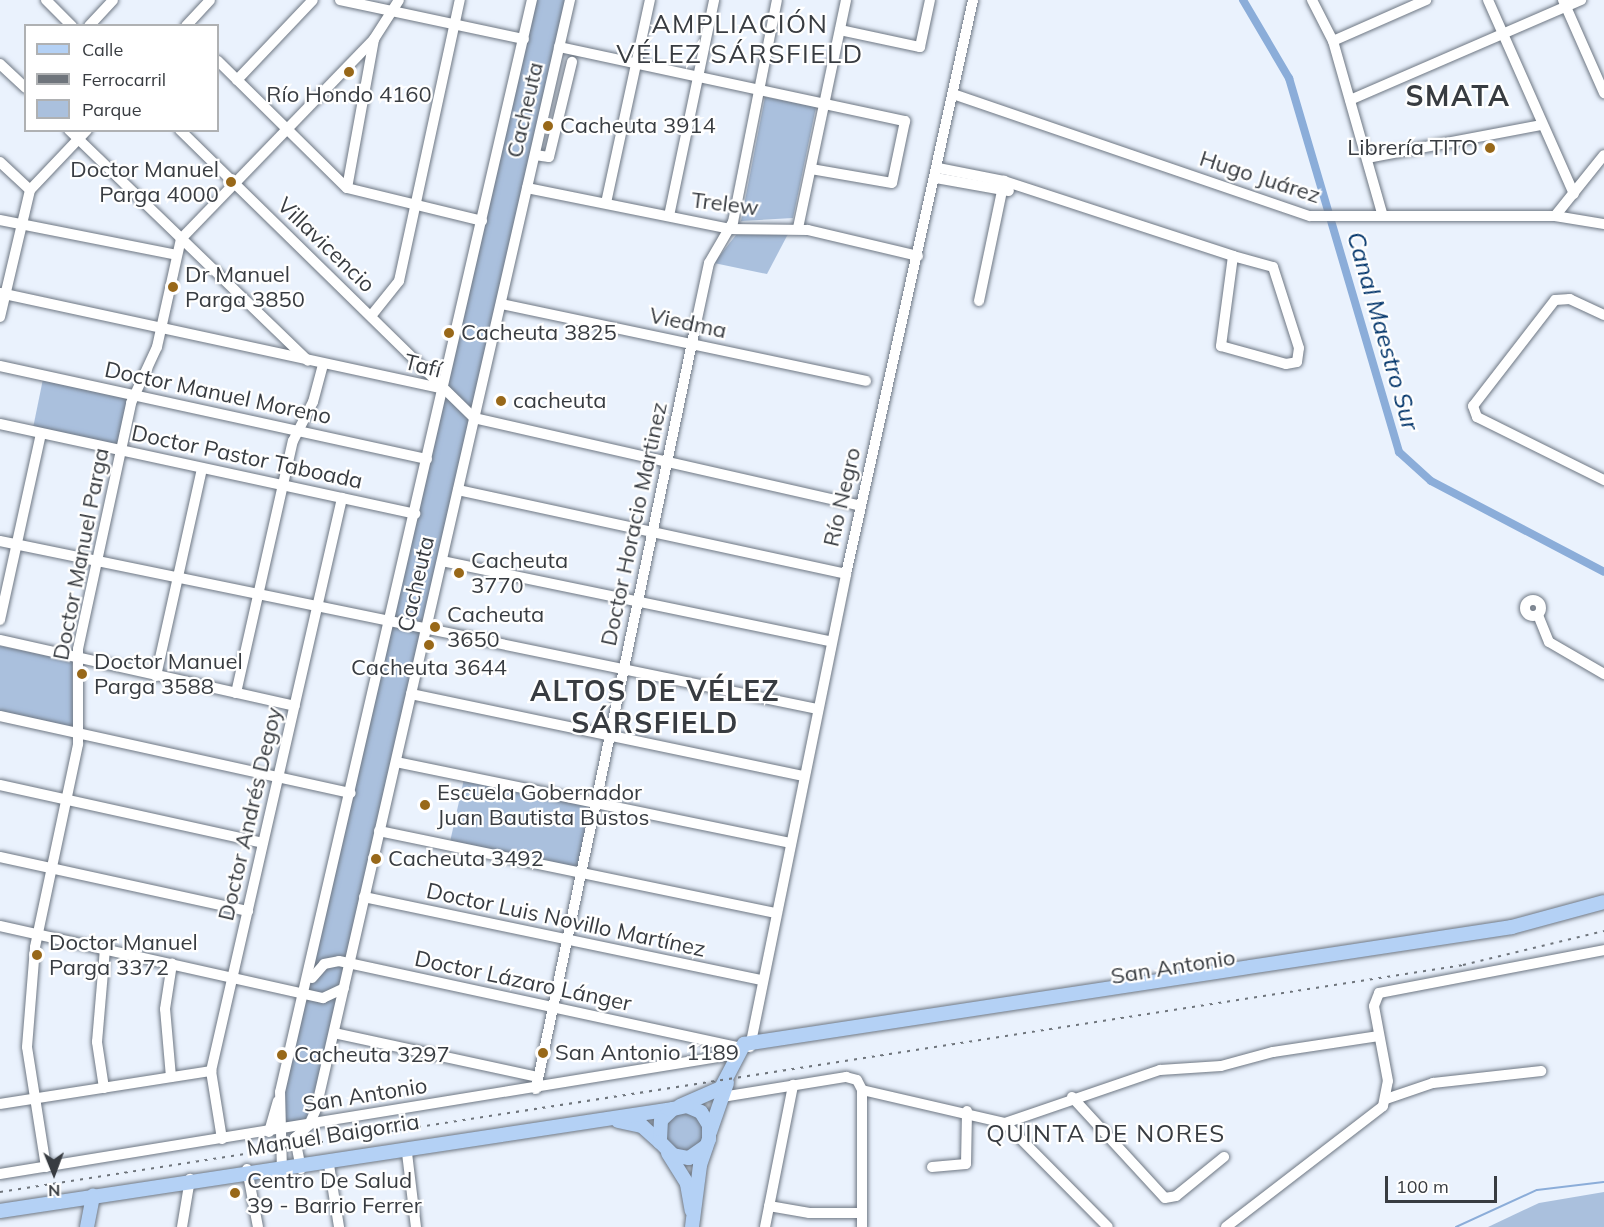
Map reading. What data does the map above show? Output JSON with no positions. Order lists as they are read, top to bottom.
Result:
{
  "streets": {
    "main road": ["Río Negro", "San Antonio", "Manuel Baigorria"],
    "street": [
      "Cacheuta",
      "Hugo Juárez",
      "Trelew",
      "Villavicencio",
      "Viedma",
      "Tafí",
      "Doctor Manuel Moreno",
      "Doctor Pastor Taboada",
      "Doctor Horacio Martinez",
      "Doctor Manuel Parga",
      "Doctor Andrés Degoy",
      "Doctor Luis Novillo Martínez",
      "Doctor Lázaro Lánger"
    ]
  },
  "crossings": [
    ["Cacheuta", "Trelew"],
    ["Cacheuta", "Villavicencio"],
    ["Cacheuta", "Viedma"],
    ["Cacheuta", "Tafí"],
    ["Cacheuta", "Doctor Manuel Moreno"],
    ["Cacheuta", "Doctor Pastor Taboada"],
    ["Cacheuta", "Doctor Luis Novillo Martínez"],
    ["Cacheuta", "San Antonio"],
    ["Cacheuta", "Doctor Lázaro Lánger"],
    ["Cacheuta", "Manuel Baigorria"],
    ["Hugo Juárez", "Río Negro"],
    ["Trelew", "Río Negro"],
    ["Trelew", "Doctor Horacio Martinez"],
    ["Villavicencio", "Tafí"],
    ["Viedma", "Doctor Horacio Martinez"],
    ["Tafí", "Doctor Manuel Parga"],
    ["Doctor Manuel Moreno", "Doctor Manuel Parga"],
    ["Doctor Pastor Taboada", "Doctor Manuel Parga"],
    ["Doctor Pastor Taboada", "Doctor Andrés Degoy"],
    ["Río Negro", "Doctor Luis Novillo Martínez"],
    ["Río Negro", "San Antonio"],
    ["Río Negro", "Doctor Lázaro Lánger"],
    ["Río Negro", "Manuel Baigorria"],
    ["Doctor Horacio Martinez", "Doctor Luis Novillo Martínez"],
    ["Doctor Horacio Martinez", "San Antonio"],
    ["Doctor Horacio Martinez", "Doctor Lázaro Lánger"],
    ["Doctor Manuel Parga", "San Antonio"],
    ["Doctor Andrés Degoy", "San Antonio"],
    ["San Antonio", "Doctor Lázaro Lánger"]
  ],
  "districts": [
    "AMPLIACIÓN VÉLEZ SÁRSFIELD",
    "SMATA",
    "ALTOS DE VÉLEZ SÁRSFIELD",
    "QUINTA DE NORES"
  ],
  "water": ["Canal Maestro Sur"],
  "places": [
    "Río Hondo 4160",
    "Cacheuta 3914",
    "Librería TITO",
    "Doctor Manuel Parga 4000",
    "Dr Manuel Parga 3850",
    "Cacheuta 3825",
    "cacheuta",
    "Cacheuta 3770",
    "Cacheuta 3650",
    "Cacheuta 3644",
    "Doctor Manuel Parga 3588",
    "Escuela Gobernador Juan Bautista Bustos",
    "Cacheuta 3492",
    "Doctor Manuel Parga 3372",
    "San Antonio 1189",
    "Cacheuta 3297",
    "Centro De Salud 39 - Barrio Ferrer"
  ],
  "legend": ["Calle", "Ferrocarril", "Parque"],
  "scale_bar": "100 m",
  "north": "bottom"
}
